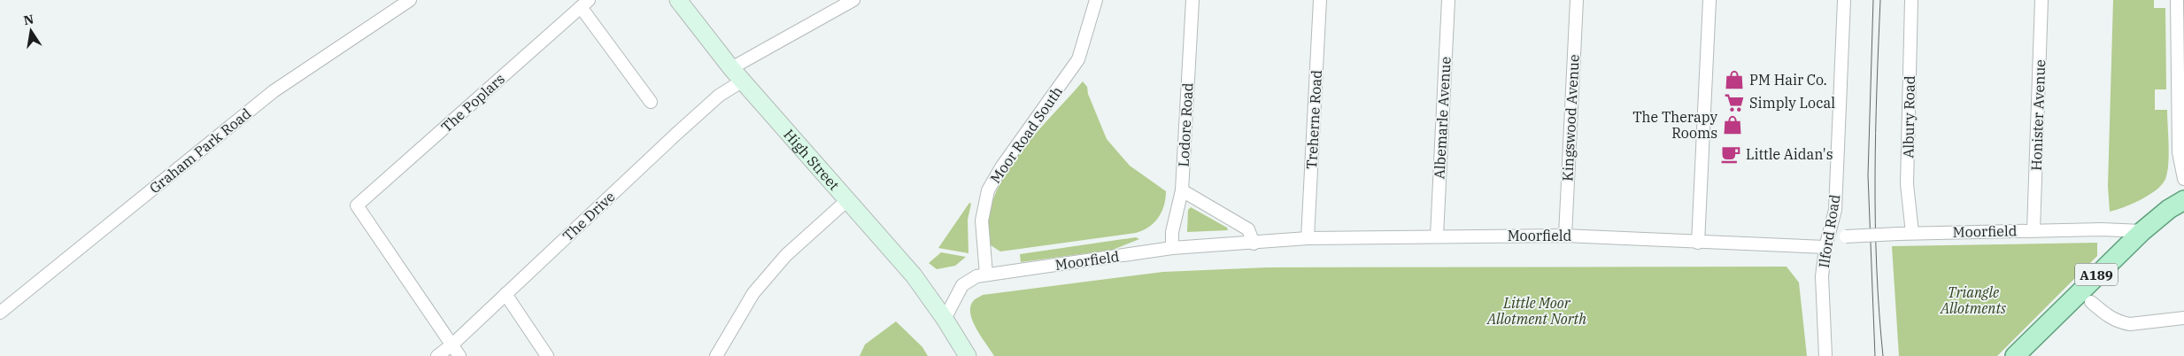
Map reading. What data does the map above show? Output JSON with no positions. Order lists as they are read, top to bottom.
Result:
{
  "streets": {
    "main road": ["High Street", "A189"],
    "street": [
      "The Poplars",
      "Honister Avenue",
      "Albury Road",
      "Albemarle Avenue",
      "Kingswood Avenue",
      "Treherne Road",
      "Lodore Road",
      "Moor Road South",
      "Graham Park Road",
      "The Drive",
      "Ilford Road",
      "Moorfield"
    ]
  },
  "crossings": [
    ["The Poplars", "The Drive"],
    ["Honister Avenue", "Moorfield"],
    ["Albury Road", "Moorfield"],
    ["Albemarle Avenue", "Moorfield"],
    ["Kingswood Avenue", "Moorfield"],
    ["Treherne Road", "Moorfield"],
    ["Lodore Road", "Moorfield"],
    ["Moor Road South", "Moorfield"],
    ["High Street", "The Drive"],
    ["High Street", "Moorfield"],
    ["Ilford Road", "Moorfield"],
    ["Moorfield", "A189"]
  ],
  "parks": ["Triangle Allotments", "Little Moor Allotment North"],
  "places": {
    "shop": ["PM Hair Co.", "The Therapy Rooms"],
    "supermarket": ["Simply Local"],
    "cafe": ["Little Aidan's"]
  },
  "north": "top"
}
